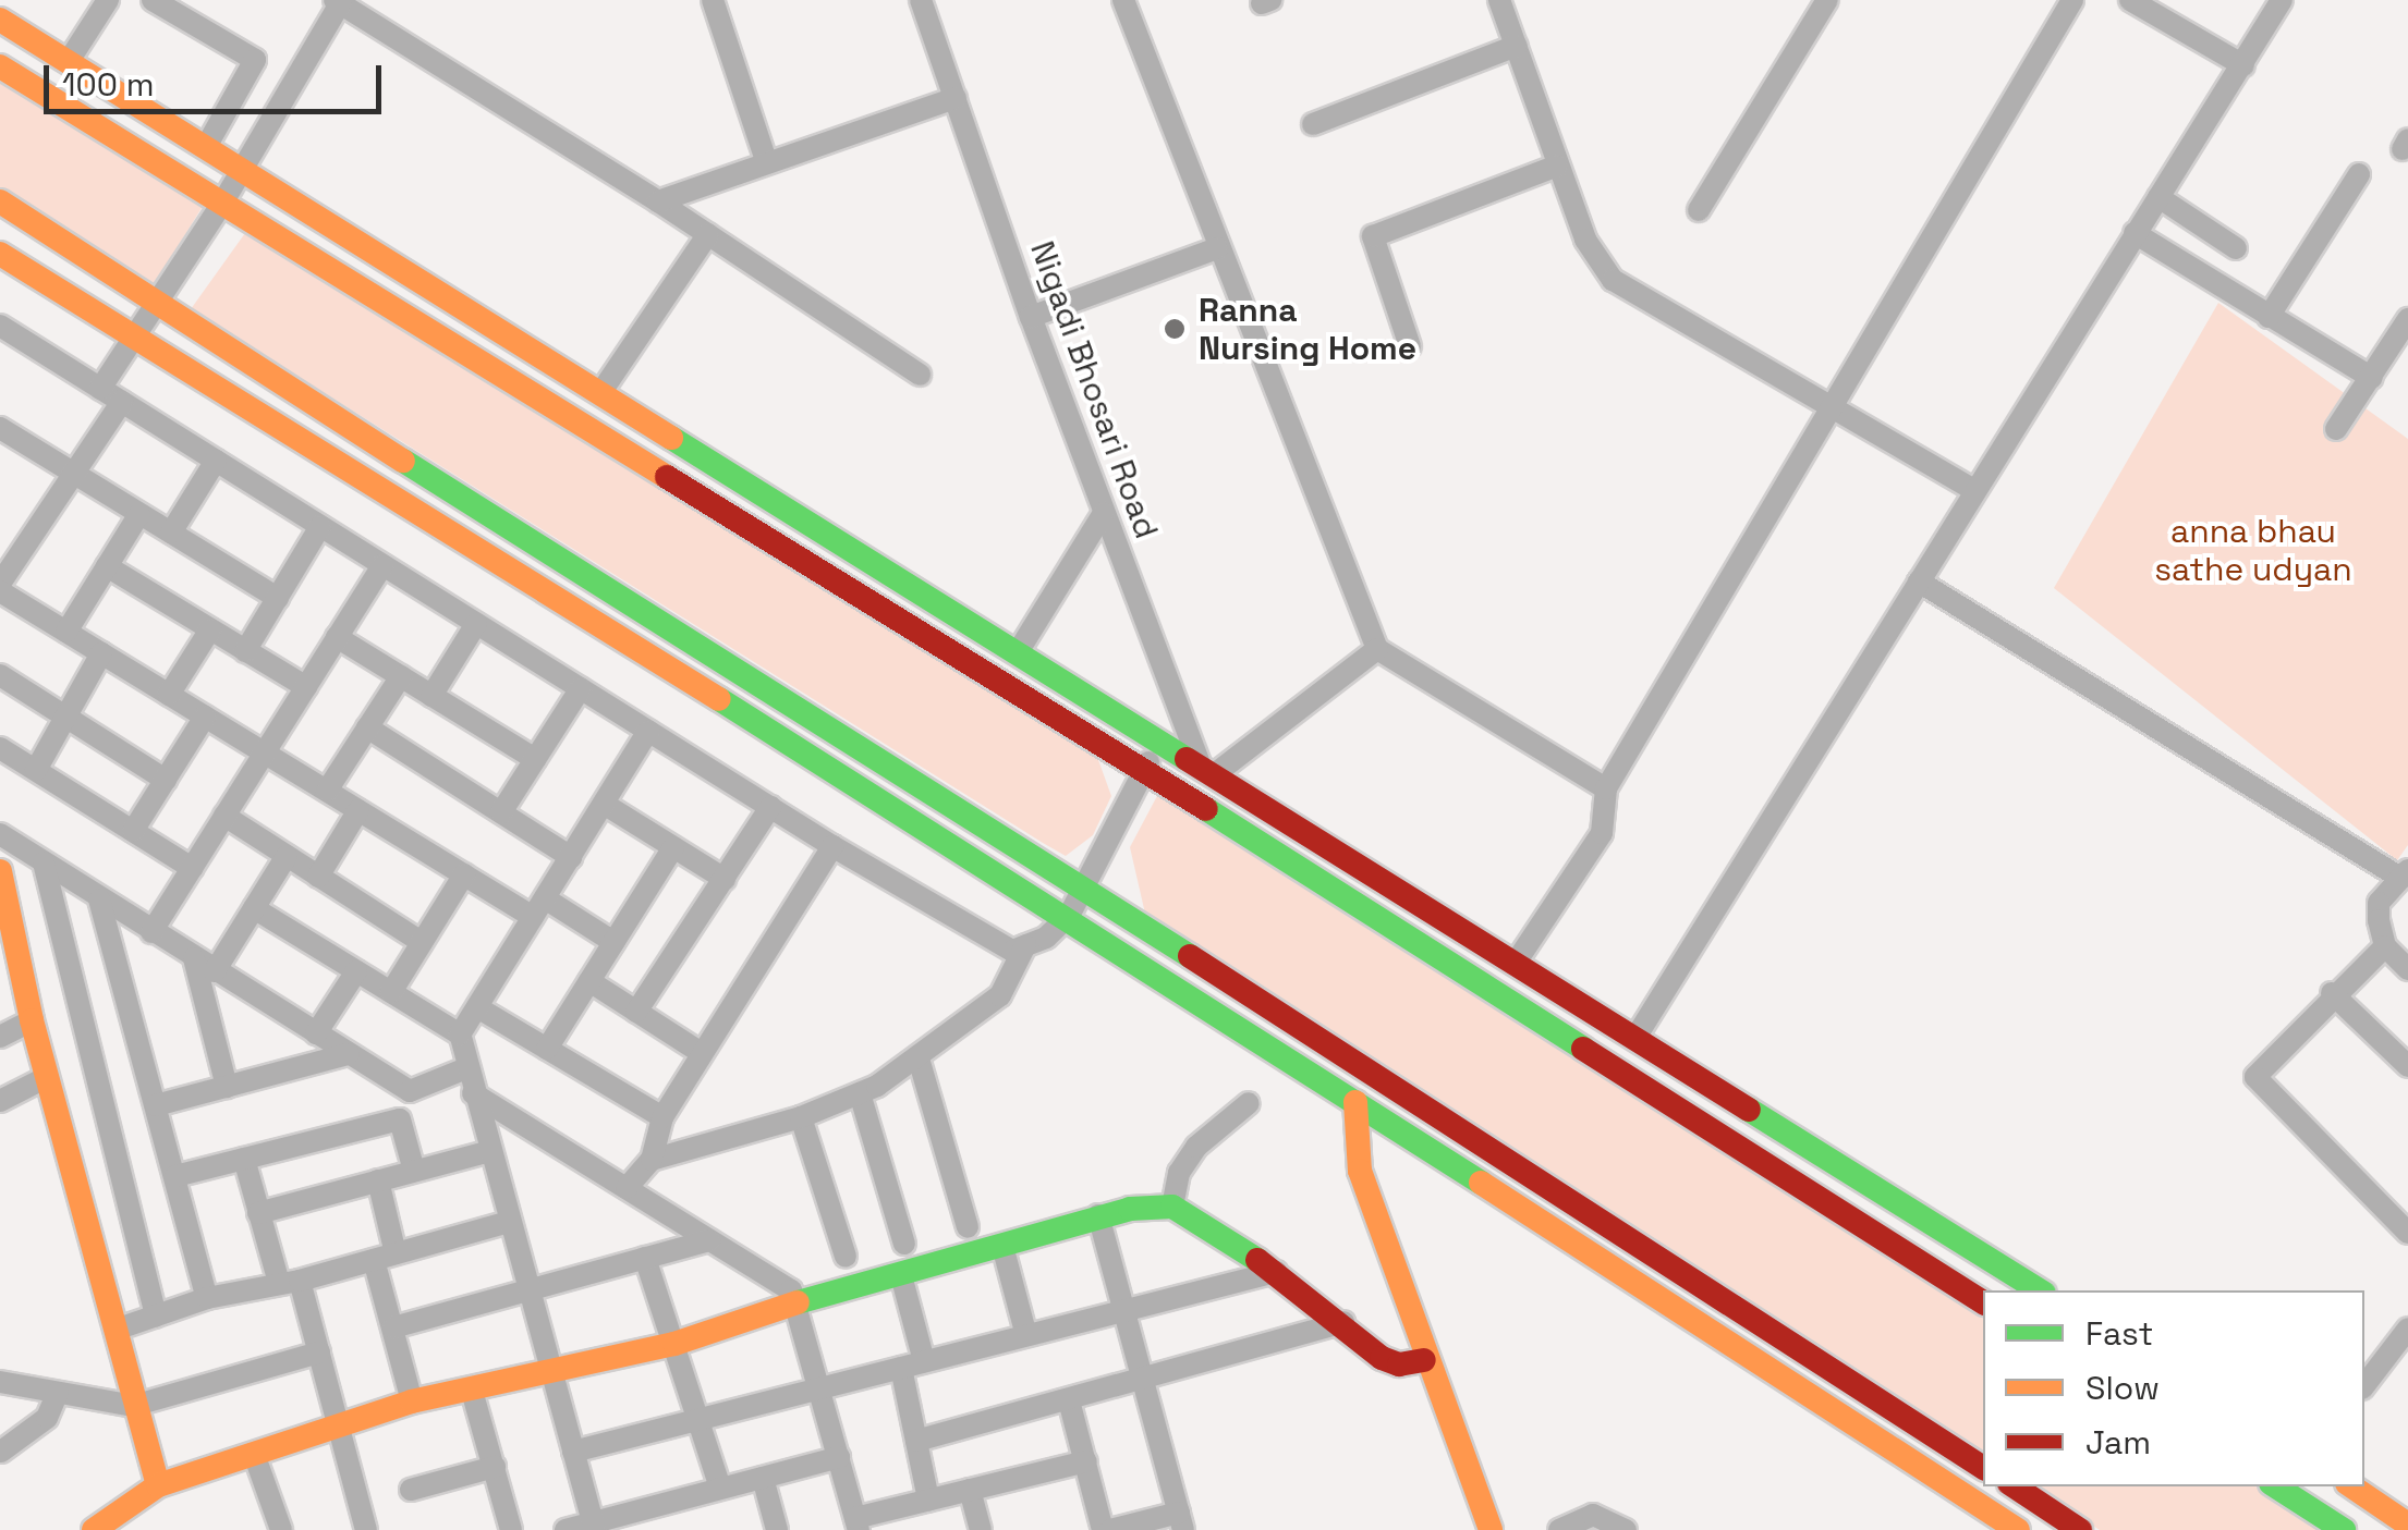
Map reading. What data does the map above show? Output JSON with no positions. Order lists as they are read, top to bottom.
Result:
{
  "streets": {
    "street": ["Nigadi Bhosari Road"]
  },
  "parks": ["anna bhau sathe udyan"],
  "places": ["Ranna Nursing Home"],
  "legend": ["Fast", "Slow", "Jam"],
  "scale_bar": "100 m"
}
